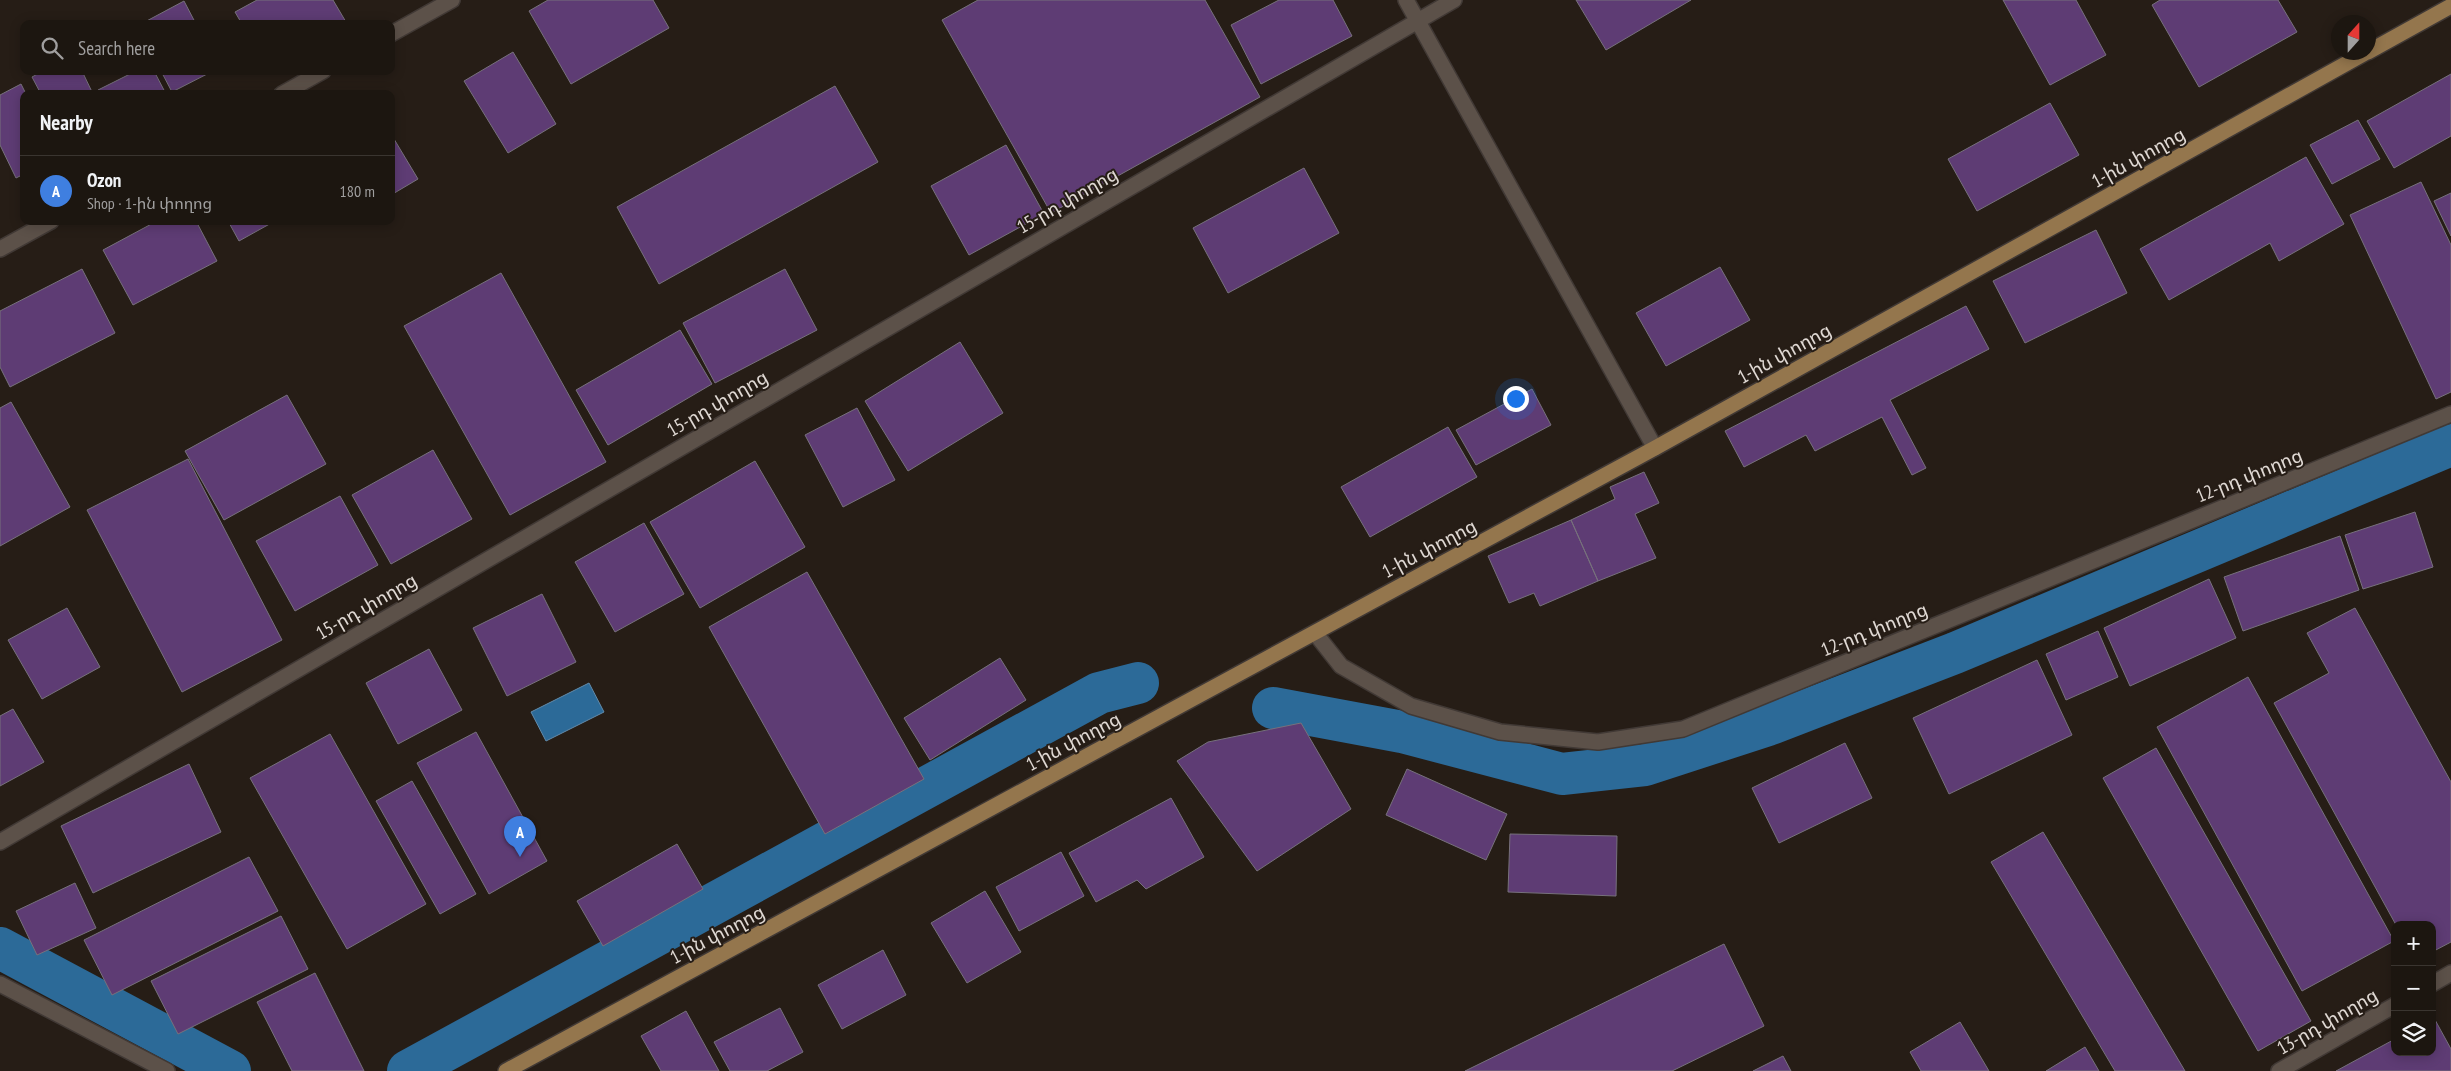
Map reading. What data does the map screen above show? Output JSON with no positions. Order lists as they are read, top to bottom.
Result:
{
  "streets": {
    "main road": ["1-ին փողոց"],
    "street": ["15-րդ փողոց", "12-րդ փողոց", "13-րդ փողոց"]
  },
  "crossings": [
    ["1-ին փողոց", "12-րդ փողոց"]
  ],
  "north": "top",
  "page": {
    "search": "Search here",
    "heading": "Nearby",
    "list": [
      {
        "mark": "A",
        "name": "Ozon",
        "note": "Shop · 1-ին փողոց",
        "value": "180 m"
      }
    ],
    "pins": "A",
    "map_buttons": ["+", "−"]
  }
}
